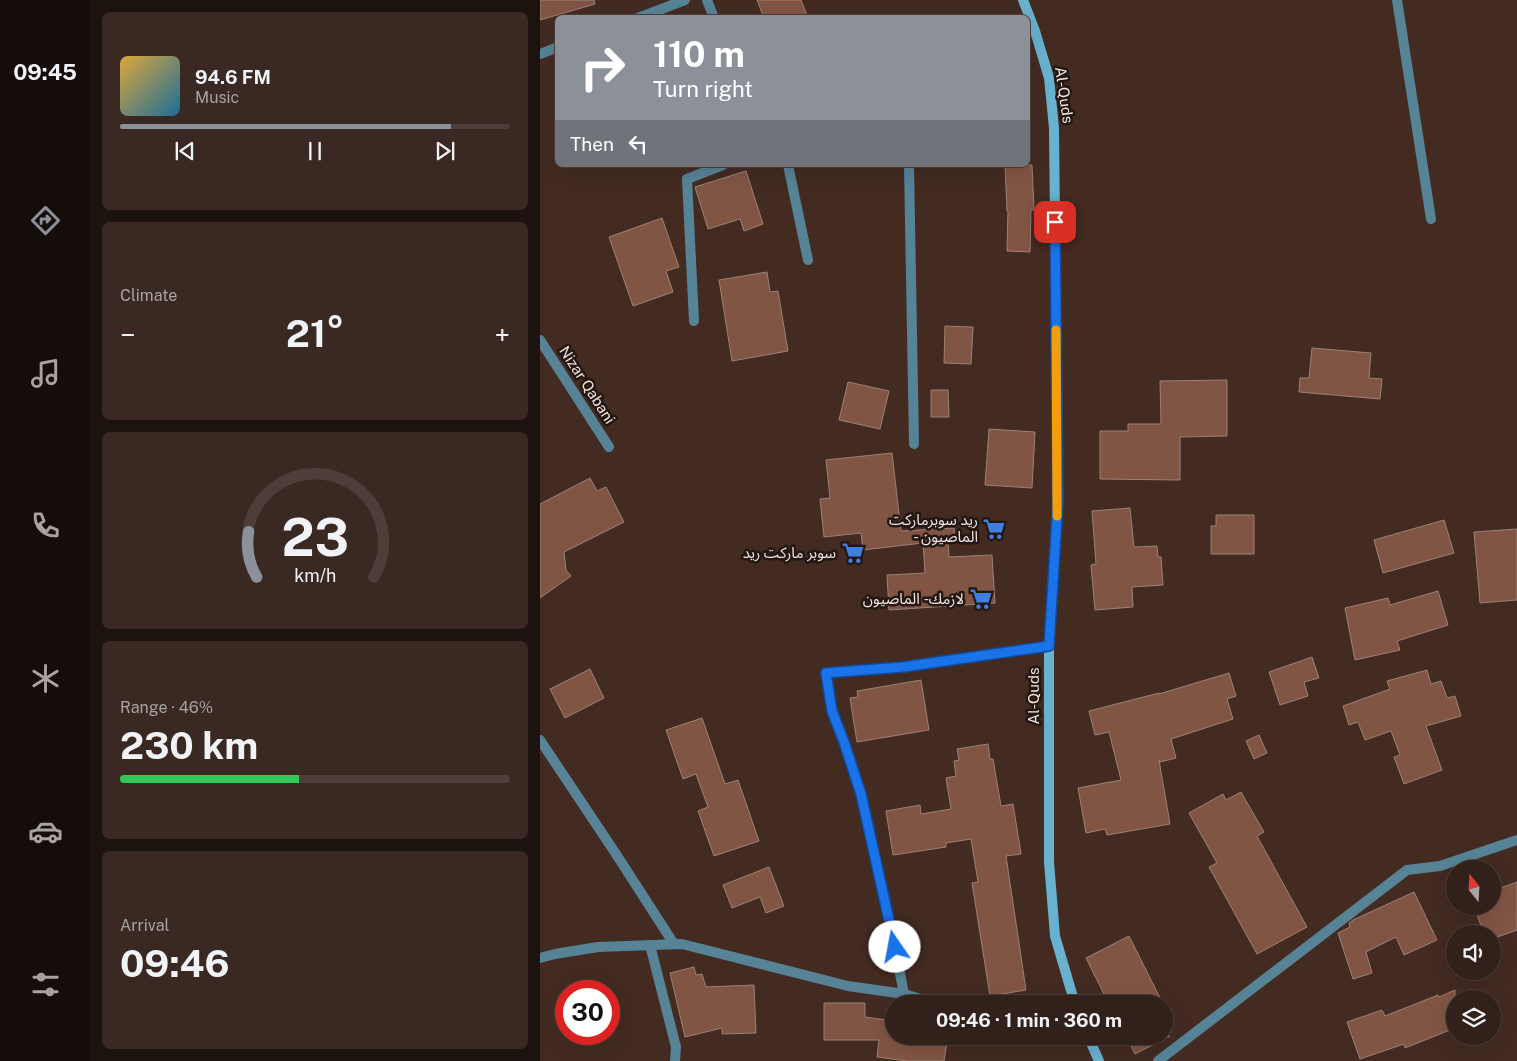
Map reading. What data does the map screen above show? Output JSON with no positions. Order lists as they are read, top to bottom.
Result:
{
  "streets": {
    "street": ["Al-Quds", "Nizar Qabani"]
  },
  "places": {
    "supermarket": ["ريد سوبرماركت - الماصيون", "سوبر ماركت ريد", "لازمك - الماصيون"]
  },
  "north": "top",
  "page": {
    "tabs": "09:45",
    "turn": ["110 m", "Turn right"],
    "song": ["94.6 FM", "Music"],
    "then": "Then",
    "tile": [
      "Climate",
      ["Range · 46%", "230 km"],
      ["Arrival", "09:46"]
    ],
    "heat": ["−", "21°", "+"],
    "limit": "30",
    "trip": "09:46 · 1 min · 360 m",
    "gauge": ["23", "km/h"]
  }
}
